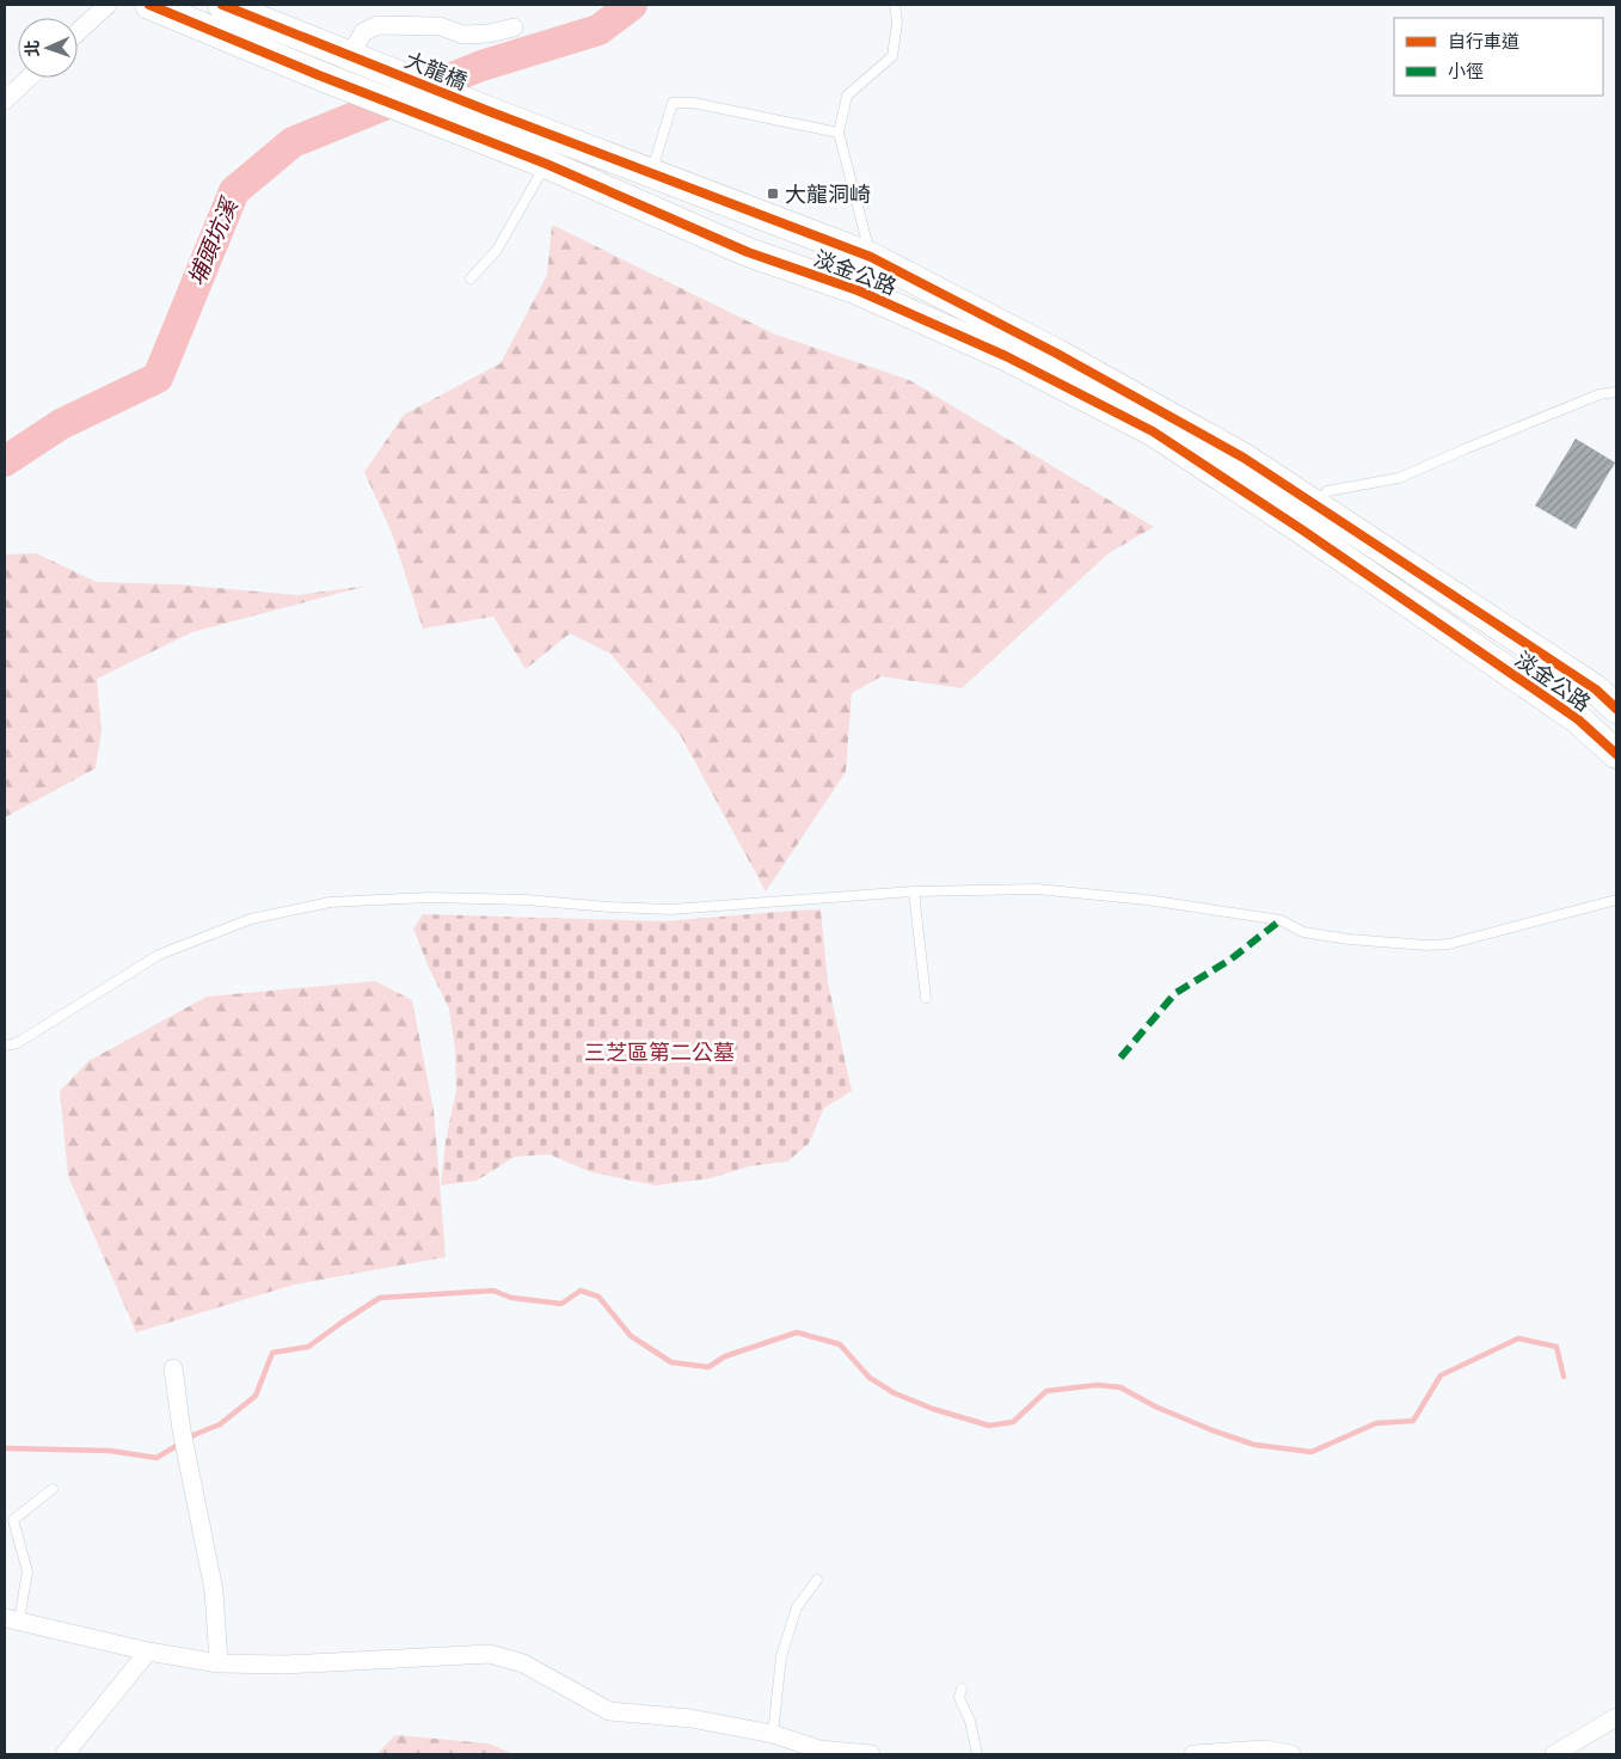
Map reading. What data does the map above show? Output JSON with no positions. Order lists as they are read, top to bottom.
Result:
{
  "streets": {
    "main road": ["大龍橋", "淡金公路"]
  },
  "crossings": [
    ["大龍橋", "淡金公路"]
  ],
  "water": ["埔頭坑溪"],
  "parks": ["三芝區第二公墓"],
  "places": {
    "transit": ["大龍洞崎"]
  },
  "legend": ["自行車道", "小徑"],
  "north": "left"
}
